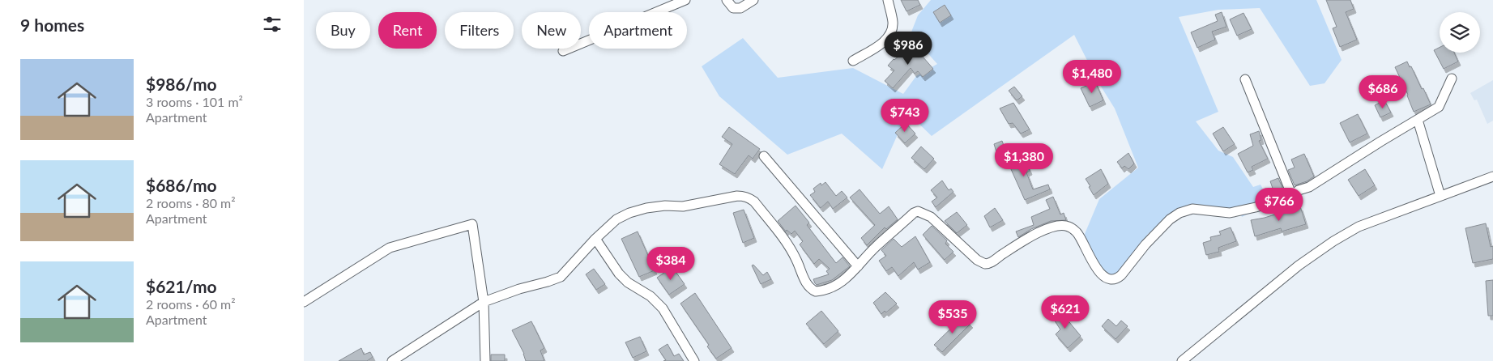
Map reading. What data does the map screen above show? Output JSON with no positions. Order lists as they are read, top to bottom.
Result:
{
  "page": {
    "heading": "9 homes",
    "chip": [
      "Buy",
      "Rent",
      "Filters",
      "New",
      "Apartment"
    ],
    "price": [
      "$986",
      "$1,480",
      "$686",
      "$743",
      "$1,380",
      "$766",
      "$384",
      "$621",
      "$535"
    ],
    "list": [
      {
        "name": "$986/mo",
        "note": "3 rooms · 101 m² · Apartment"
      },
      {
        "name": "$686/mo",
        "note": "2 rooms · 80 m² · Apartment"
      },
      {
        "name": "$621/mo",
        "note": "2 rooms · 60 m² · Apartment"
      }
    ]
  }
}
